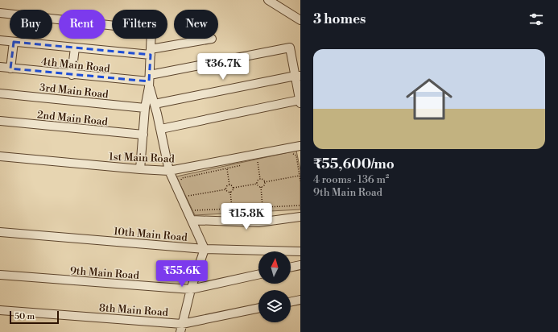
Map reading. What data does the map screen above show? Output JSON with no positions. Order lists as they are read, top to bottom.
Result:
{
  "streets": {
    "street": [
      "4th Main Road",
      "3rd Main Road",
      "2nd Main Road",
      "1st Main Road",
      "10th Main Road",
      "9th Main Road",
      "8th Main Road"
    ]
  },
  "scale_bar": "50 m",
  "north": "top",
  "page": {
    "heading": "3 homes",
    "chip": [
      "Buy",
      "Rent",
      "Filters",
      "New"
    ],
    "list": [
      {
        "name": "₹55,600/mo",
        "note": "4 rooms · 136 m² · 9th Main Road"
      }
    ],
    "price": ["₹36.7K", "₹15.8K", "₹55.6K"],
    "scale": "50 m"
  }
}
